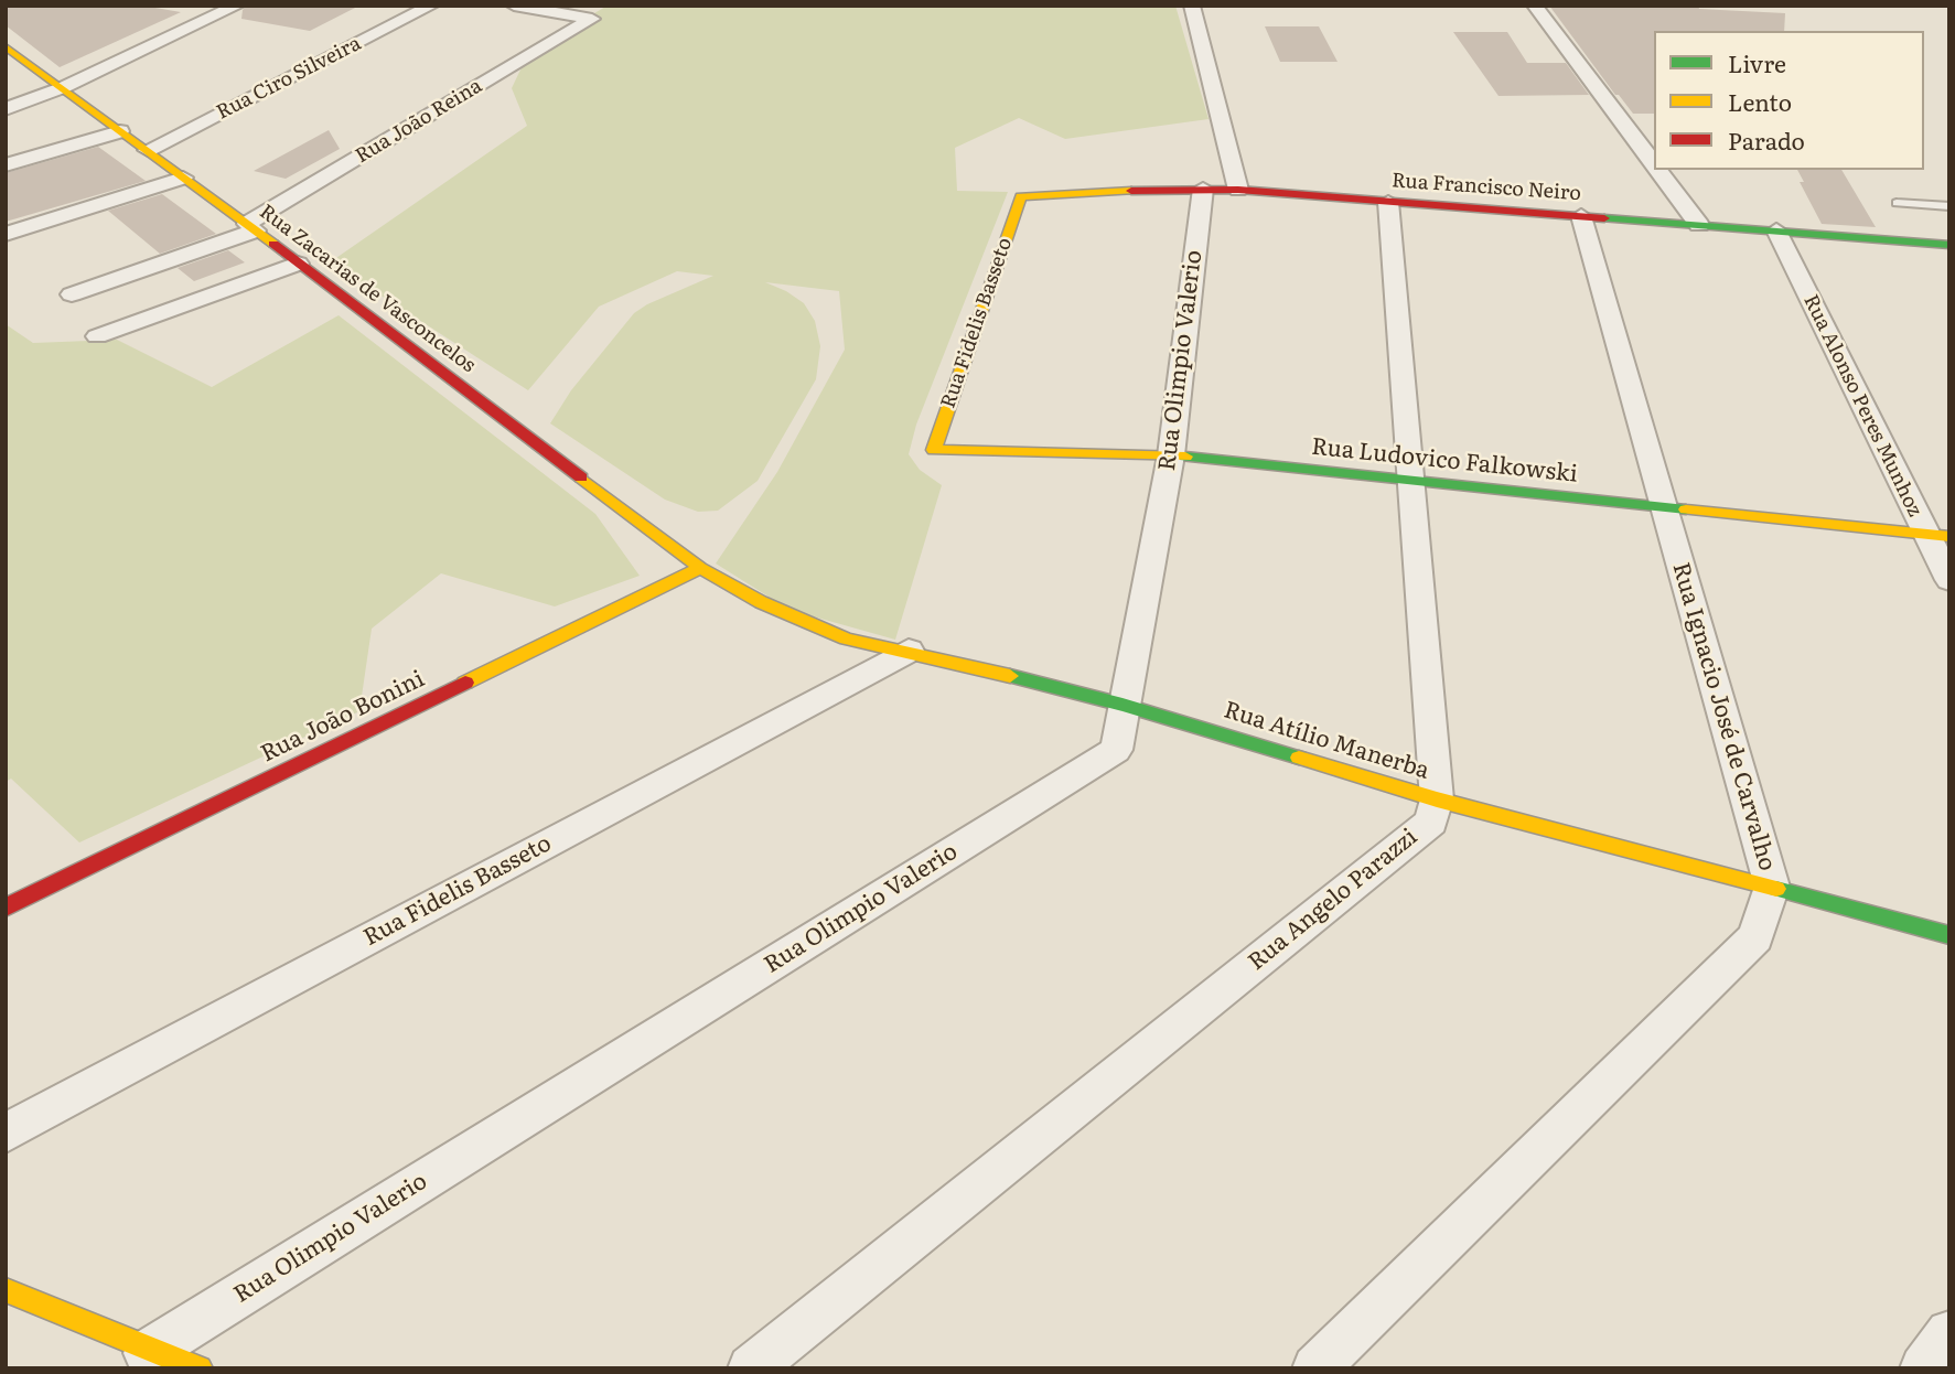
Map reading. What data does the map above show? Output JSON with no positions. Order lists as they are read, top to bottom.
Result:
{
  "streets": {
    "street": [
      "Rua Ciro Silveira",
      "Rua João Reina",
      "Rua Francisco Neiro",
      "Rua Zacarias de Vasconcelos",
      "Rua Fidelis Basseto",
      "Rua Olimpio Valerio",
      "Rua Alonso Peres Munhoz",
      "Rua Ludovico Falkowski",
      "Rua João Bonini",
      "Rua Ignacio José de Carvalho",
      "Rua Atílio Manerba",
      "Rua Angelo Parazzi"
    ]
  },
  "crossings": [
    ["Rua Ciro Silveira", "Rua Zacarias de Vasconcelos"],
    ["Rua João Reina", "Rua Zacarias de Vasconcelos"],
    ["Rua Francisco Neiro", "Rua Fidelis Basseto"],
    ["Rua Francisco Neiro", "Rua Olimpio Valerio"],
    ["Rua Francisco Neiro", "Rua Alonso Peres Munhoz"],
    ["Rua Francisco Neiro", "Rua Ignacio José de Carvalho"],
    ["Rua Zacarias de Vasconcelos", "Rua João Bonini"],
    ["Rua Zacarias de Vasconcelos", "Rua Atílio Manerba"],
    ["Rua Fidelis Basseto", "Rua Ludovico Falkowski"],
    ["Rua Fidelis Basseto", "Rua Atílio Manerba"],
    ["Rua Olimpio Valerio", "Rua Ludovico Falkowski"],
    ["Rua Olimpio Valerio", "Rua Atílio Manerba"],
    ["Rua Alonso Peres Munhoz", "Rua Ludovico Falkowski"],
    ["Rua Ludovico Falkowski", "Rua Ignacio José de Carvalho"],
    ["Rua João Bonini", "Rua Atílio Manerba"],
    ["Rua Ignacio José de Carvalho", "Rua Atílio Manerba"],
    ["Rua Atílio Manerba", "Rua Angelo Parazzi"]
  ],
  "legend": ["Livre", "Lento", "Parado"]
}
